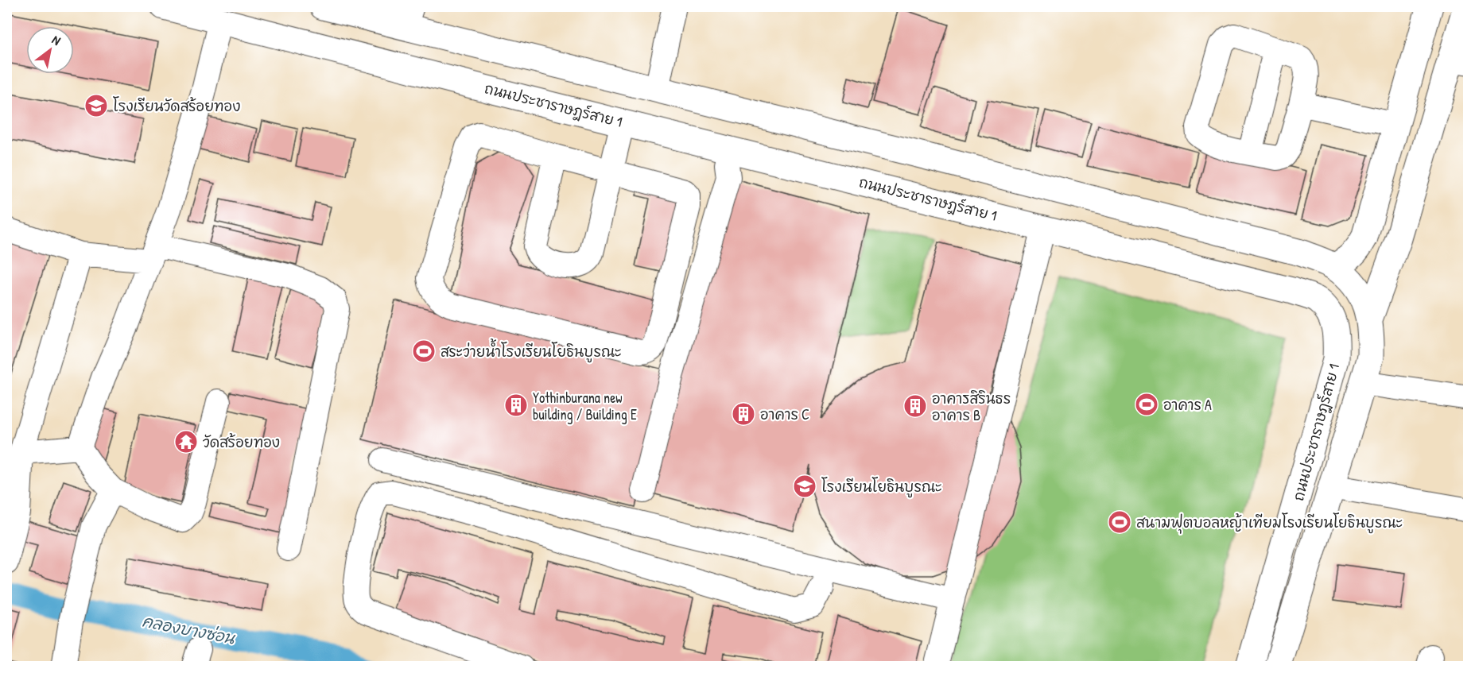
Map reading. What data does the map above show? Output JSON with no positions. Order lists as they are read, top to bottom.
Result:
{
  "streets": {
    "main road": ["ถนนประชาราษฎร์สาย 1"]
  },
  "water": ["คลองบางซ่อน"],
  "places": {
    "school or university": ["โรงเรียนวัดสร้อยทอง", "โรงเรียนโยธินบูรณะ"],
    "sports": ["สระว่ายนํ้าโรงเรียนโยธินบูรณะ", "อาคาร A", "สนามฟุตบอลหญ้าเทียมโรงเรียนโยธินบูรณะ"],
    "building": ["Yothinburana new building / Building E", "อาคารสิรินธร อาคาร B", "อาคาร C"],
    "temple": ["วัดสร้อยทอง"]
  },
  "north": "top right"
}
